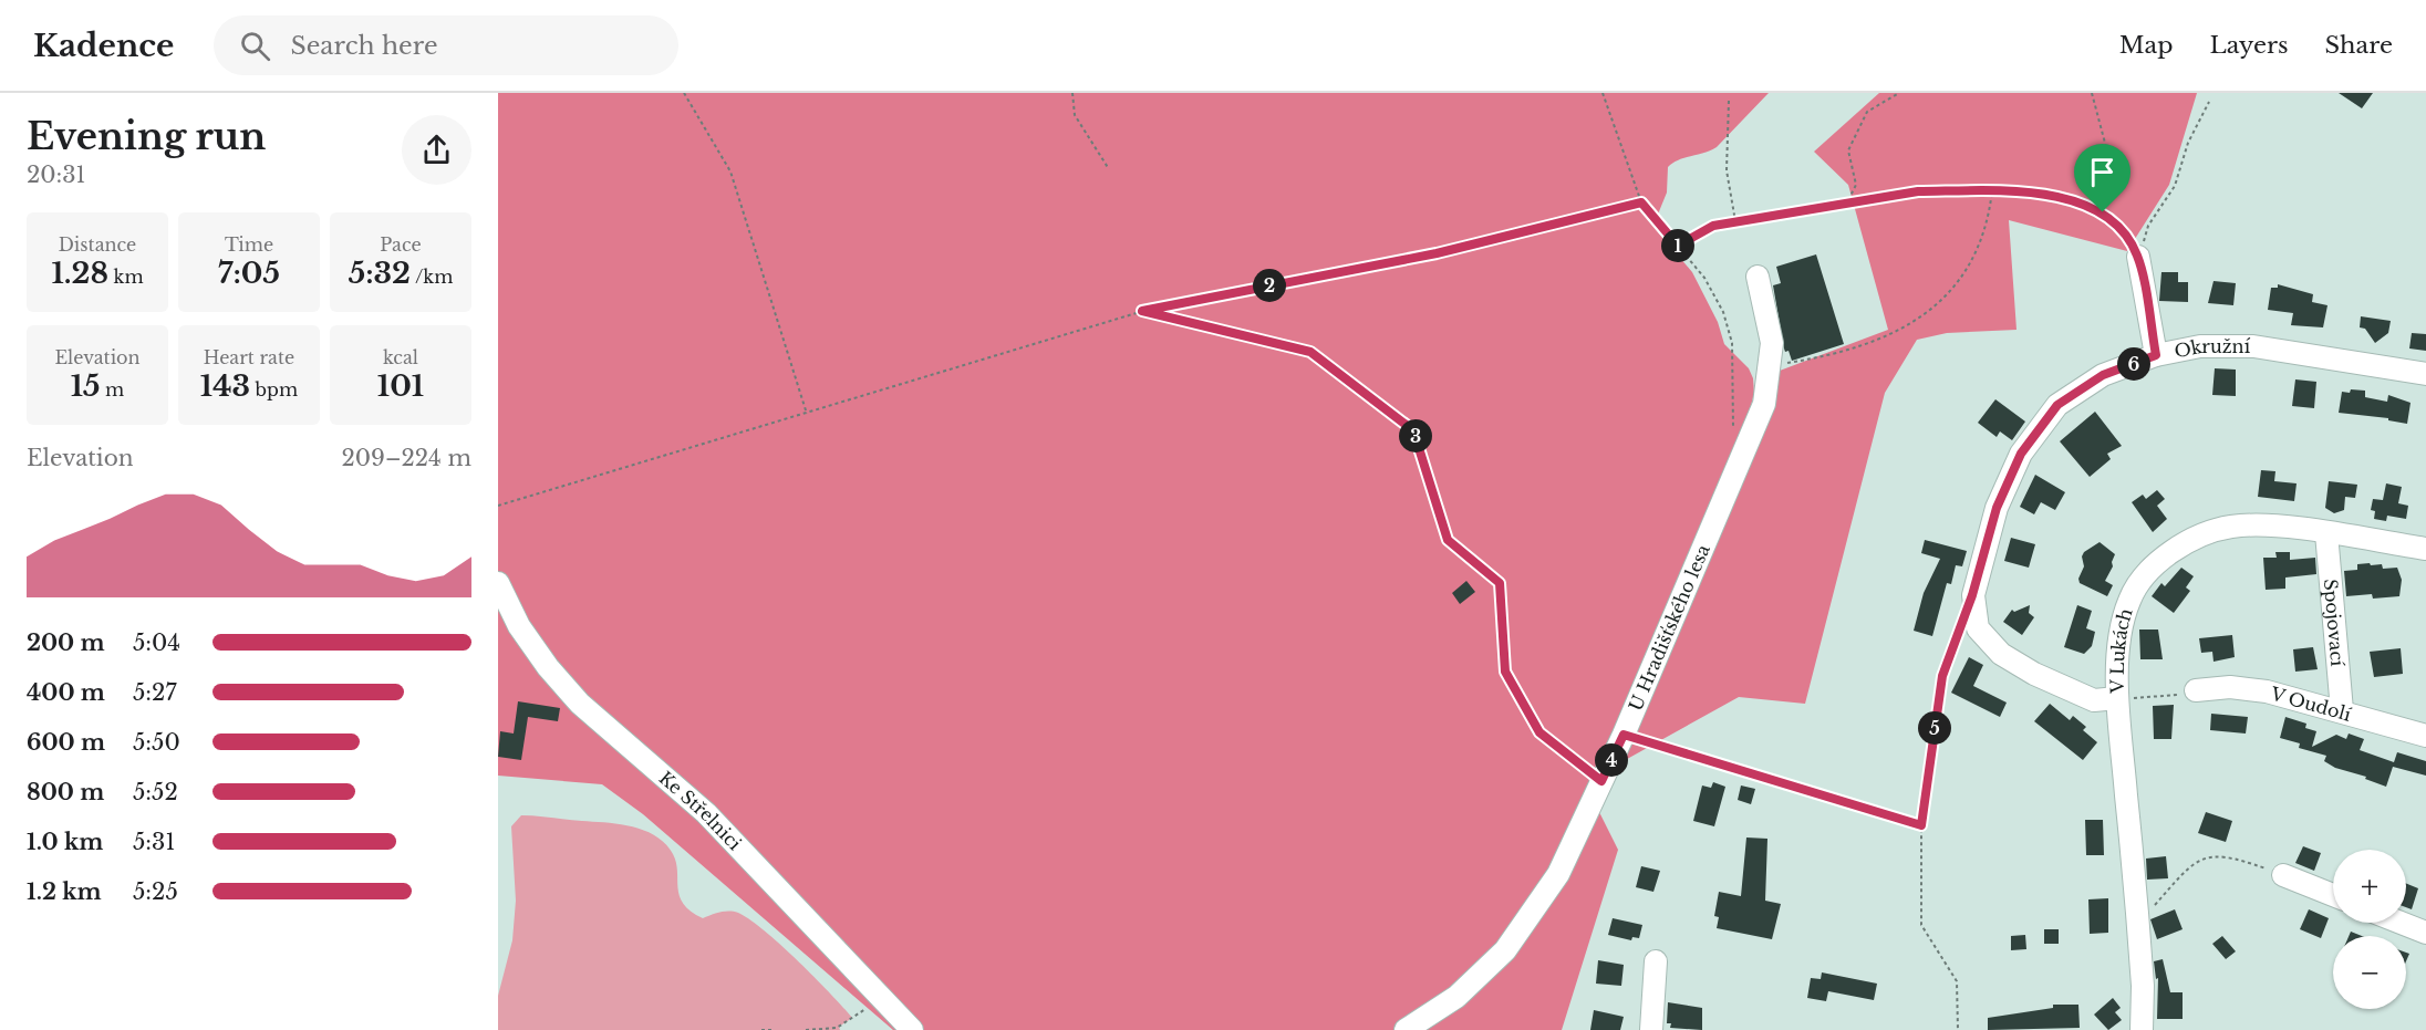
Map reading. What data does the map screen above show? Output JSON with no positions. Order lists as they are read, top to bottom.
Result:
{
  "streets": {
    "street": [
      "Okružní",
      "Spojovací",
      "U Hradišťského lesa",
      "V Lukách",
      "V Oudolí",
      "Ke Střelnici"
    ]
  },
  "crossings": [
    ["Okružní", "V Lukách"],
    ["Spojovací", "V Lukách"],
    ["Spojovací", "V Oudolí"]
  ],
  "page": {
    "header": "Kadence",
    "search": "Search here",
    "nav": ["Map", "Layers", "Share"],
    "heading": ["Evening run", "20:31"],
    "stats": [
      ["Distance", "1.28 km"],
      ["Time", "7:05"],
      ["Pace", "5:32 /km"],
      ["Elevation", "15 m"],
      ["Heart rate", "143 bpm"],
      ["kcal", "101"]
    ],
    "pins": [
      "1",
      "2",
      "6",
      "3",
      "5",
      "4"
    ],
    "chart": ["Elevation", "209–224 m"],
    "list": [
      {
        "name": "200 m",
        "note": "5:04"
      },
      {
        "name": "400 m",
        "note": "5:27"
      },
      {
        "name": "600 m",
        "note": "5:50"
      },
      {
        "name": "800 m",
        "note": "5:52"
      },
      {
        "name": "1.0 km",
        "note": "5:31"
      },
      {
        "name": "1.2 km",
        "note": "5:25"
      }
    ],
    "map_buttons": ["+", "−"]
  }
}
